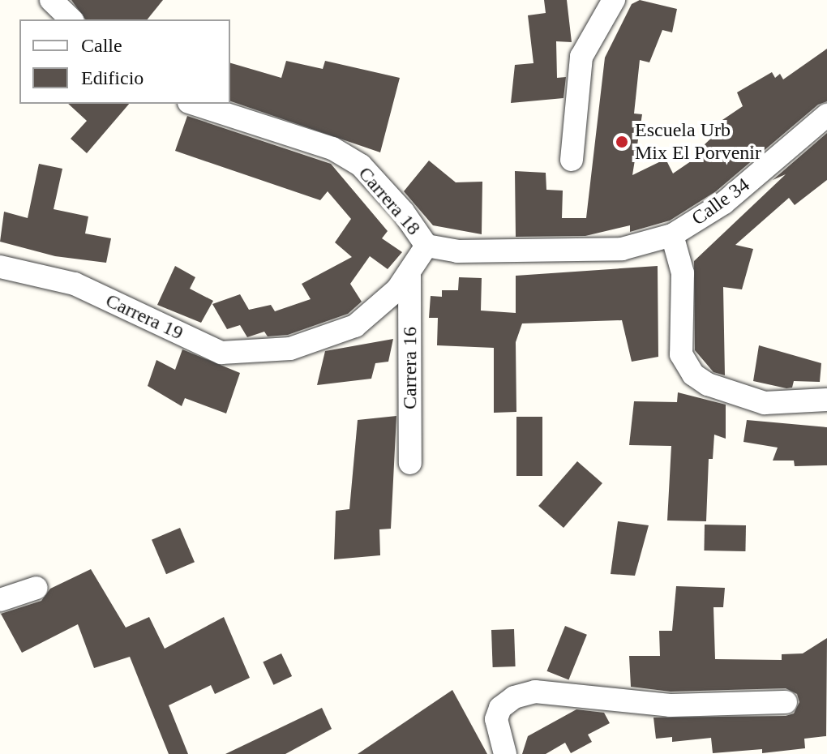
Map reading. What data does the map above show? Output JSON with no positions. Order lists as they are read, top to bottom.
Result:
{
  "streets": {
    "street": [
      "Carrera 18",
      "Calle 34",
      "Carrera 19",
      "Carrera 16"
    ]
  },
  "crossings": [
    ["Carrera 18", "Calle 34"],
    ["Carrera 19", "Carrera 16"]
  ],
  "places": ["Escuela Urb Mix El Porvenir"],
  "legend": ["Calle", "Edificio"]
}
